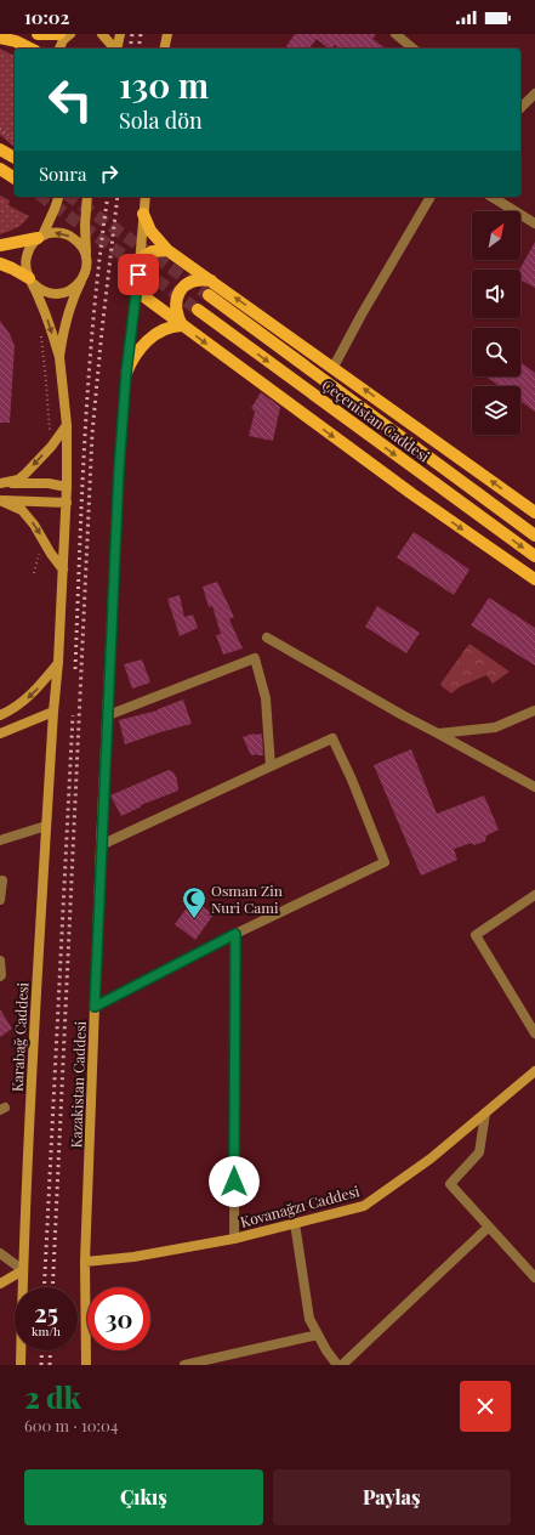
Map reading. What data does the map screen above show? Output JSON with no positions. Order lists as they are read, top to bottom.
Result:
{
  "streets": {
    "main road": [
      "Çeçenistan Caddesi",
      "Karabağ Caddesi",
      "Kazakistan Caddesi",
      "Kovanağzı Caddesi"
    ]
  },
  "crossings": [
    ["Kazakistan Caddesi", "Kovanağzı Caddesi"]
  ],
  "places": {
    "mosque": ["Osman Zin Nuri Cami"]
  },
  "north": "top right",
  "page": {
    "status": "10:02",
    "turn": ["130 m", "Sola dön"],
    "then": "Sonra",
    "speed": "25 km/h",
    "limit": "30",
    "heading": ["2 dk", "600 m · 10:04"],
    "buttons": ["Çıkış", "Paylaş"]
  }
}
